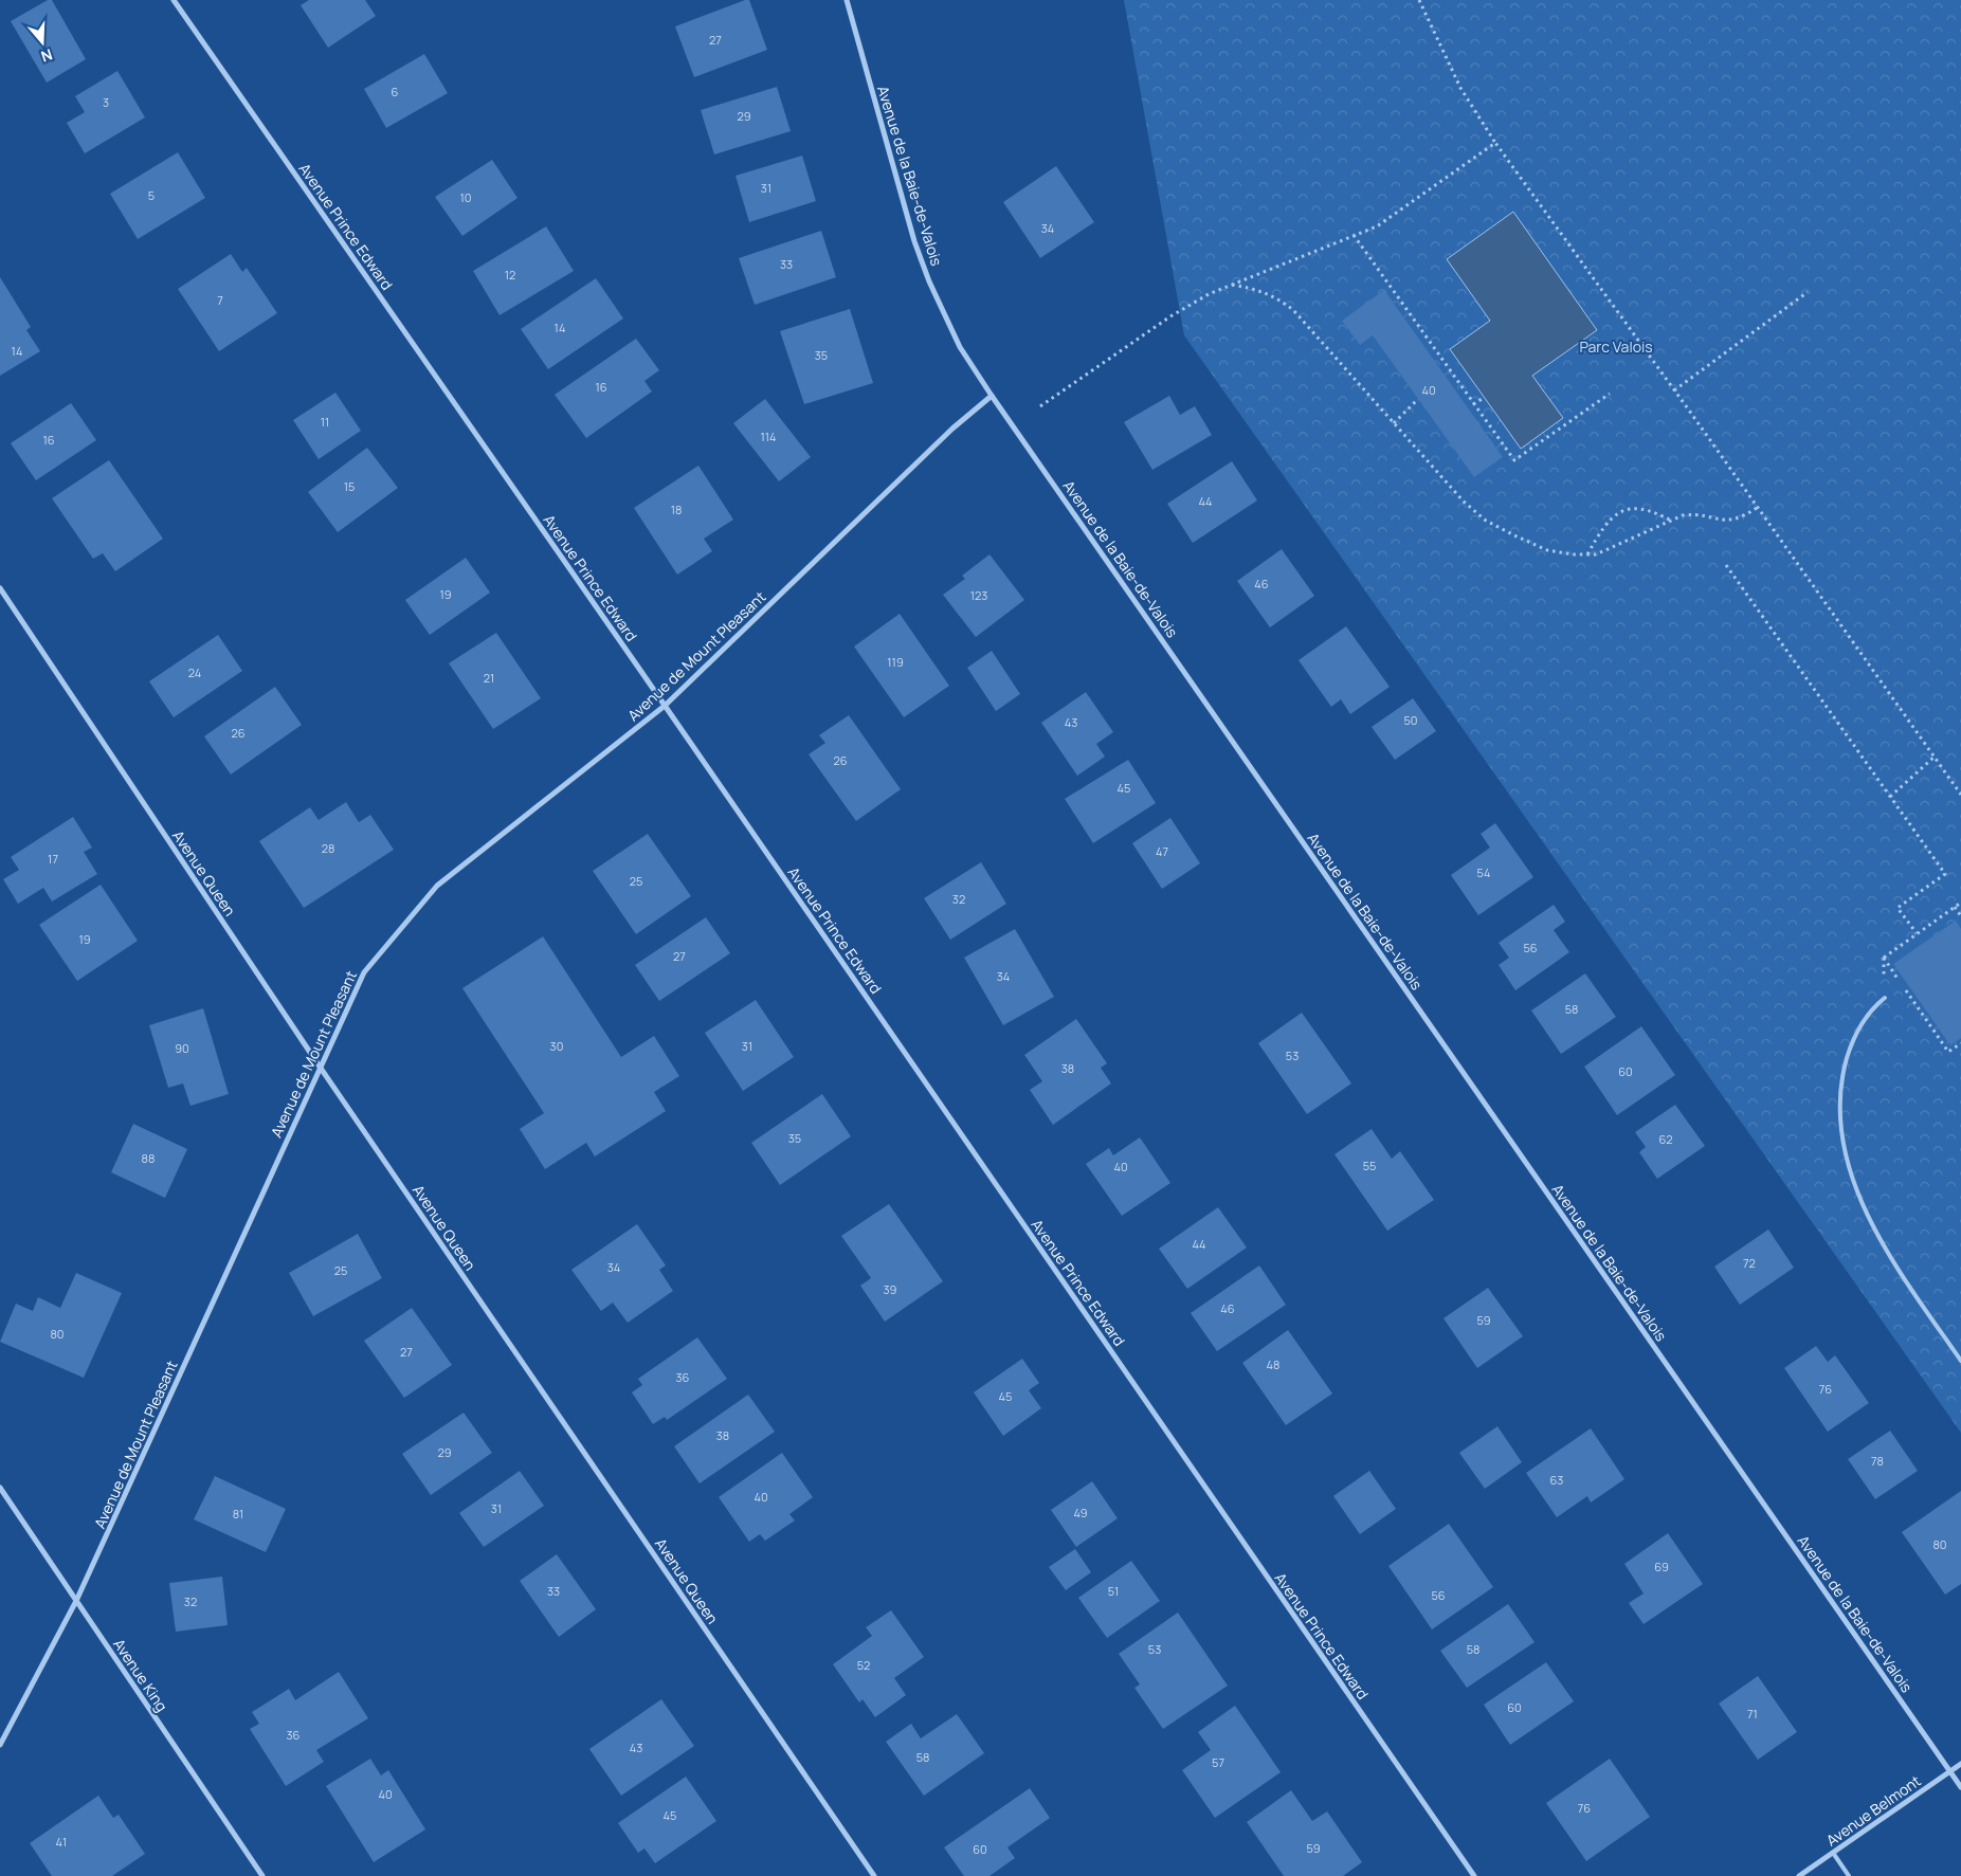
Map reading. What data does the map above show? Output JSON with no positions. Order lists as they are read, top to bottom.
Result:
{
  "streets": {
    "street": [
      "Avenue de la Baie-de-Valois",
      "Avenue Prince Edward",
      "Avenue de Mount Pleasant",
      "Avenue Queen",
      "Avenue King",
      "Avenue Belmont"
    ]
  },
  "crossings": [
    ["Avenue de la Baie-de-Valois", "Avenue de Mount Pleasant"],
    ["Avenue de la Baie-de-Valois", "Avenue Belmont"],
    ["Avenue Prince Edward", "Avenue de Mount Pleasant"],
    ["Avenue de Mount Pleasant", "Avenue Queen"],
    ["Avenue de Mount Pleasant", "Avenue King"]
  ],
  "parks": ["Parc Valois"],
  "house_numbers": [
    "27",
    "6",
    "3",
    "29",
    "31",
    "5",
    "10",
    "34",
    "33",
    "12",
    "7",
    "14",
    "14",
    "35",
    "16",
    "40",
    "11",
    "114",
    "16",
    "15",
    "44",
    "18",
    "46",
    "19",
    "123",
    "119",
    "24",
    "21",
    "50",
    "43",
    "26",
    "26",
    "45",
    "28",
    "47",
    "17",
    "54",
    "25",
    "32",
    "19",
    "56",
    "27",
    "34",
    "58",
    "30",
    "31",
    "90",
    "53",
    "38",
    "60",
    "35",
    "62",
    "88",
    "55",
    "40",
    "44",
    "72",
    "34",
    "25",
    "39",
    "46",
    "59",
    "80",
    "27",
    "48",
    "36",
    "76",
    "45",
    "38",
    "29",
    "78",
    "63",
    "40",
    "31",
    "49",
    "81",
    "80",
    "69",
    "33",
    "51",
    "56",
    "32",
    "53",
    "58",
    "52",
    "60",
    "71",
    "36",
    "43",
    "58",
    "57",
    "40",
    "76",
    "45",
    "41",
    "59",
    "60"
  ],
  "north": "bottom"
}
